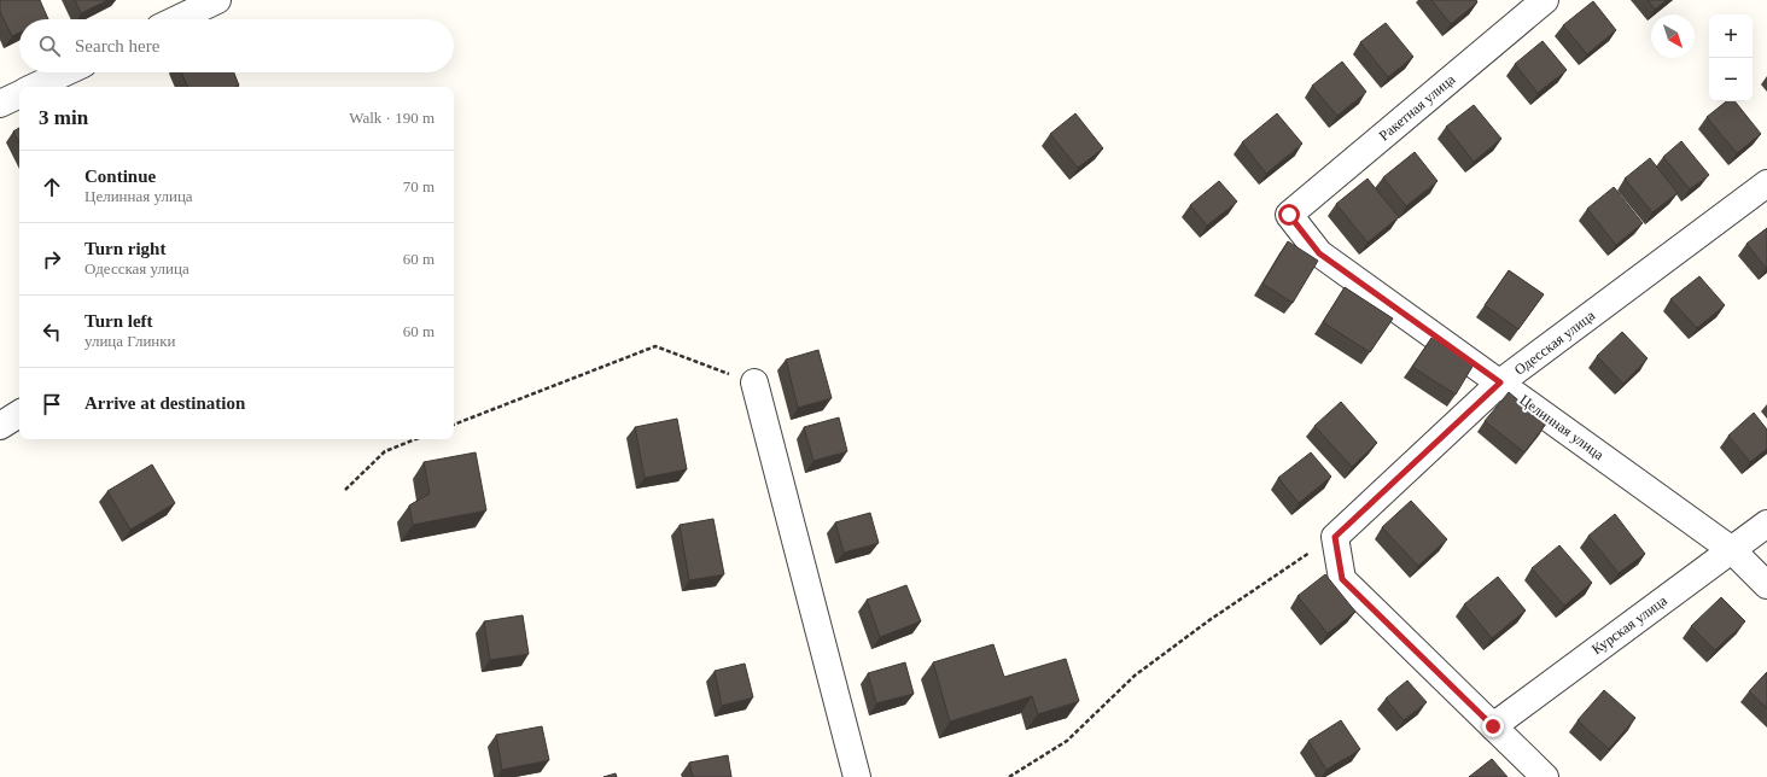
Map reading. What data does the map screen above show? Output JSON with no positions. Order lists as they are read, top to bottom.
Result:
{
  "streets": {
    "street": [
      "Ракетная улица",
      "Одесская улица",
      "Целинная улица",
      "Курская улица"
    ]
  },
  "crossings": [
    ["Ракетная улица", "Целинная улица"],
    ["Одесская улица", "Целинная улица"],
    ["Целинная улица", "Курская улица"]
  ],
  "north": "bottom right",
  "page": {
    "map_buttons": ["+", "−"],
    "search": "Search here",
    "heading": ["3 min", "Walk · 190 m"],
    "list": [
      ["Continue", "Целинная улица", "70 m"],
      ["Turn right", "Одесская улица", "60 m"],
      ["Turn left", "улица Глинки", "60 m"],
      "Arrive at destination"
    ]
  }
}
